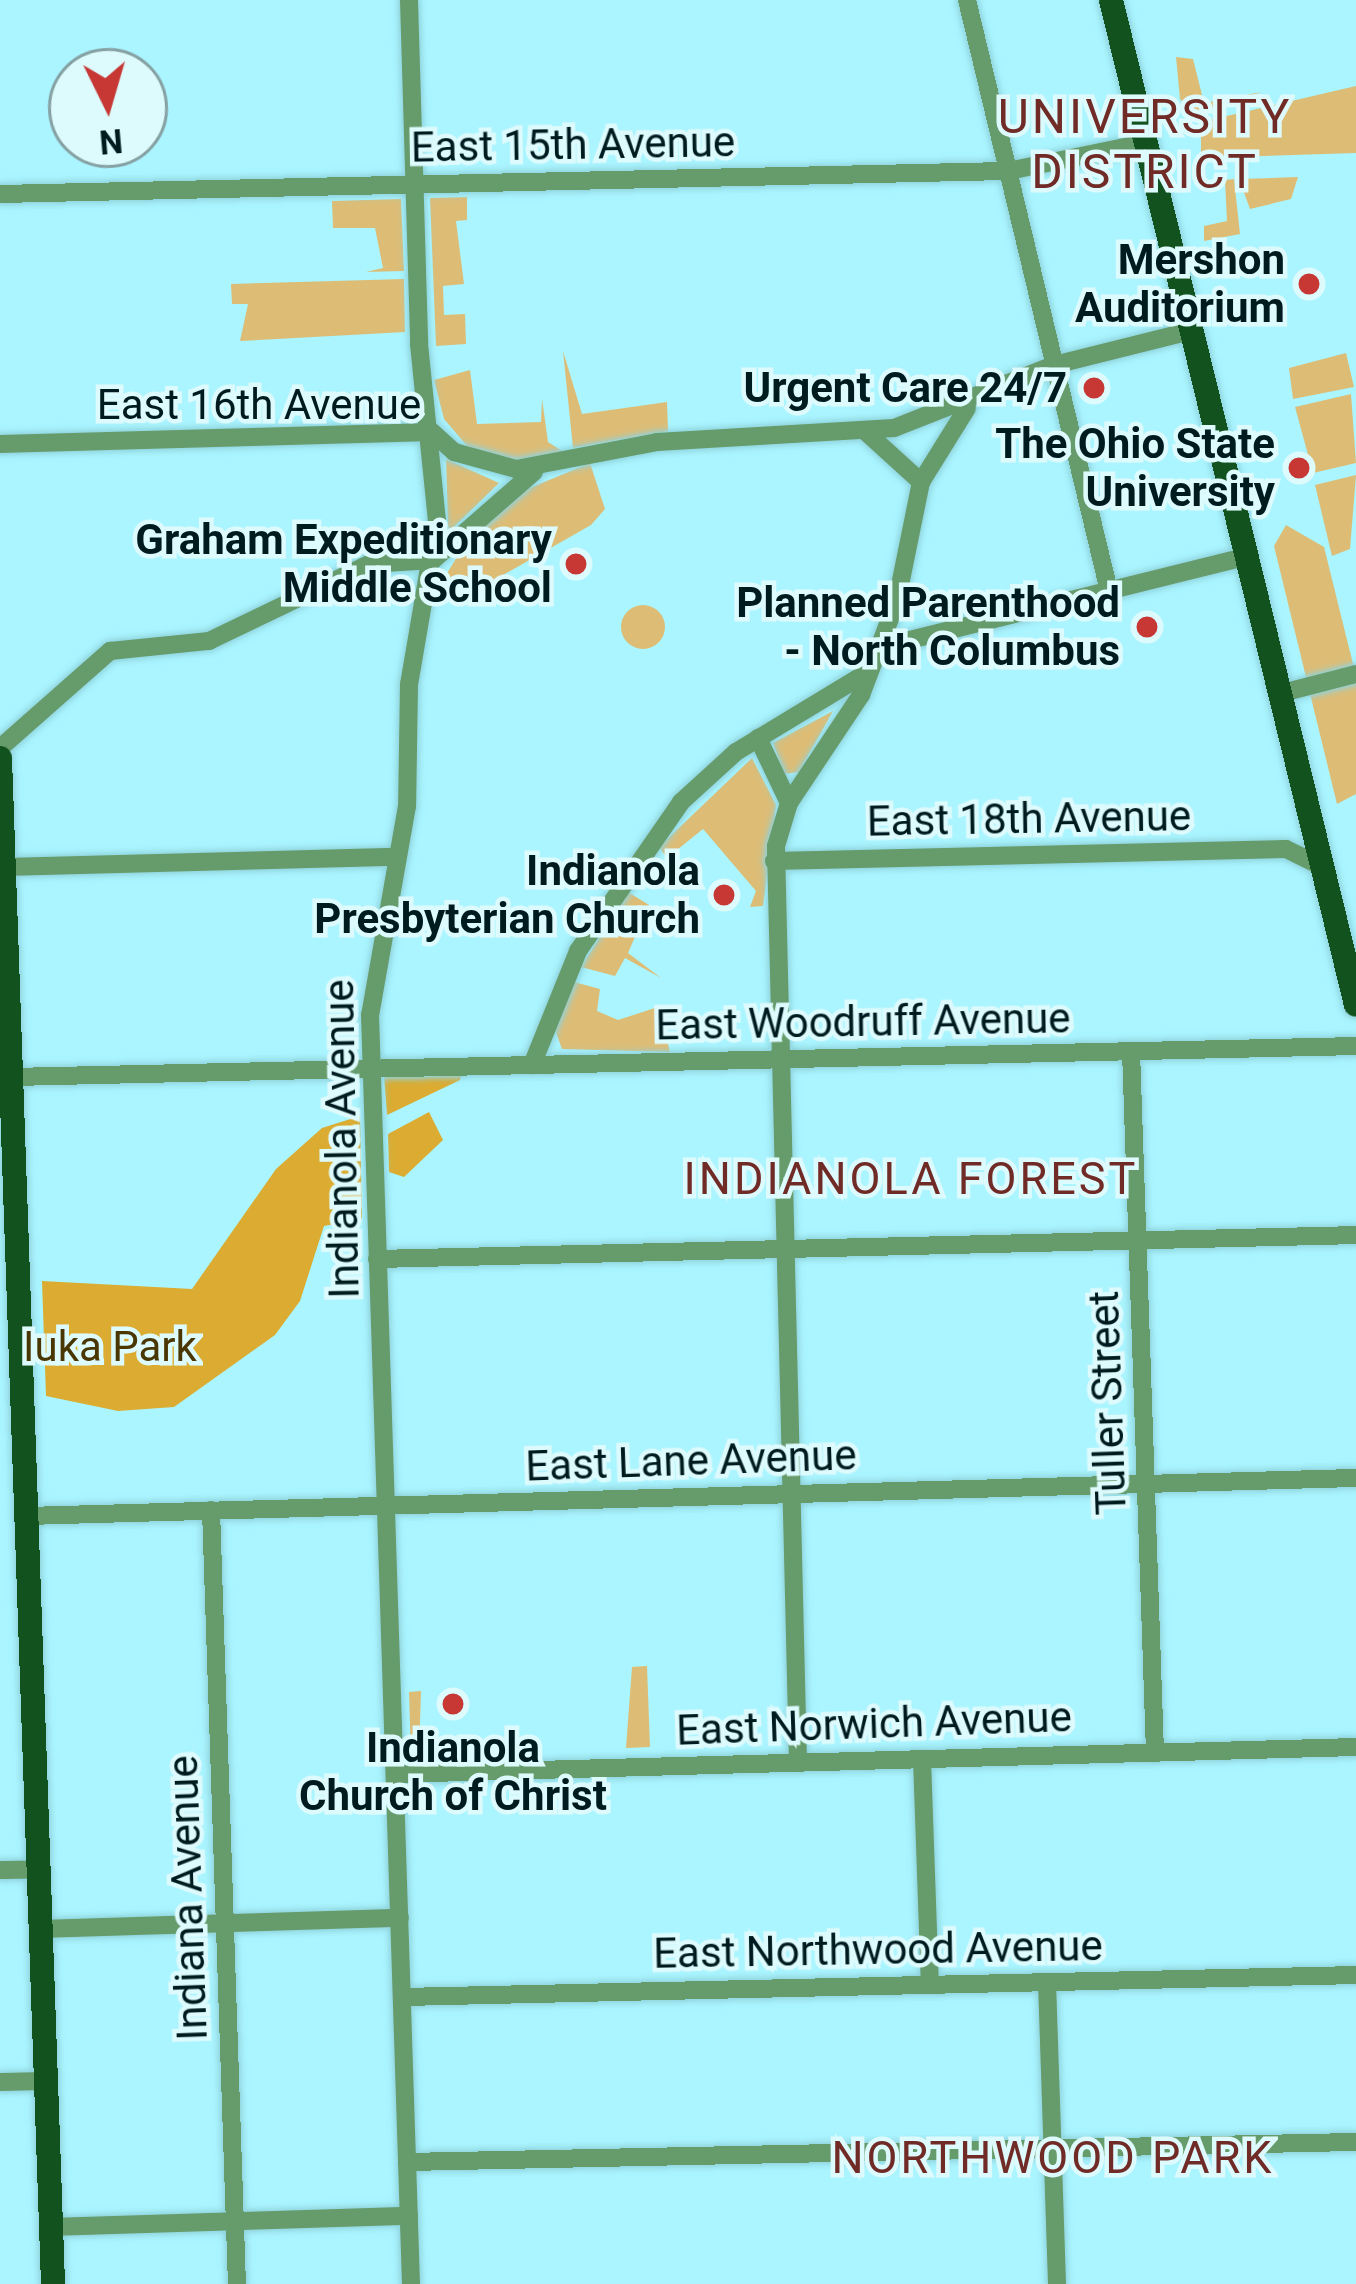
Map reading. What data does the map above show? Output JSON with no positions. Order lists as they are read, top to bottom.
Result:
{
  "streets": {
    "street": [
      "East 15th Avenue",
      "East 16th Avenue",
      "East 18th Avenue",
      "East Woodruff Avenue",
      "Indianola Avenue",
      "Tuller Street",
      "East Lane Avenue",
      "East Norwich Avenue",
      "Indiana Avenue",
      "East Northwood Avenue"
    ]
  },
  "crossings": [
    ["East 15th Avenue", "Indianola Avenue"],
    ["East 16th Avenue", "Indianola Avenue"],
    ["East Woodruff Avenue", "Indianola Avenue"],
    ["East Woodruff Avenue", "Tuller Street"],
    ["Indianola Avenue", "East Lane Avenue"],
    ["Indianola Avenue", "East Norwich Avenue"],
    ["Indianola Avenue", "East Northwood Avenue"],
    ["Tuller Street", "East Lane Avenue"],
    ["Tuller Street", "East Norwich Avenue"],
    ["East Lane Avenue", "Indiana Avenue"]
  ],
  "districts": ["UNIVERSITY DISTRICT", "INDIANOLA FOREST", "NORTHWOOD PARK"],
  "parks": ["Iuka Park"],
  "places": [
    "Mershon Auditorium",
    "Urgent Care 24/7",
    "The Ohio State University",
    "Graham Expeditionary Middle School",
    "Planned Parenthood - North Columbus",
    "Indianola Presbyterian Church",
    "Indianola Church of Christ"
  ],
  "north": "bottom"
}
